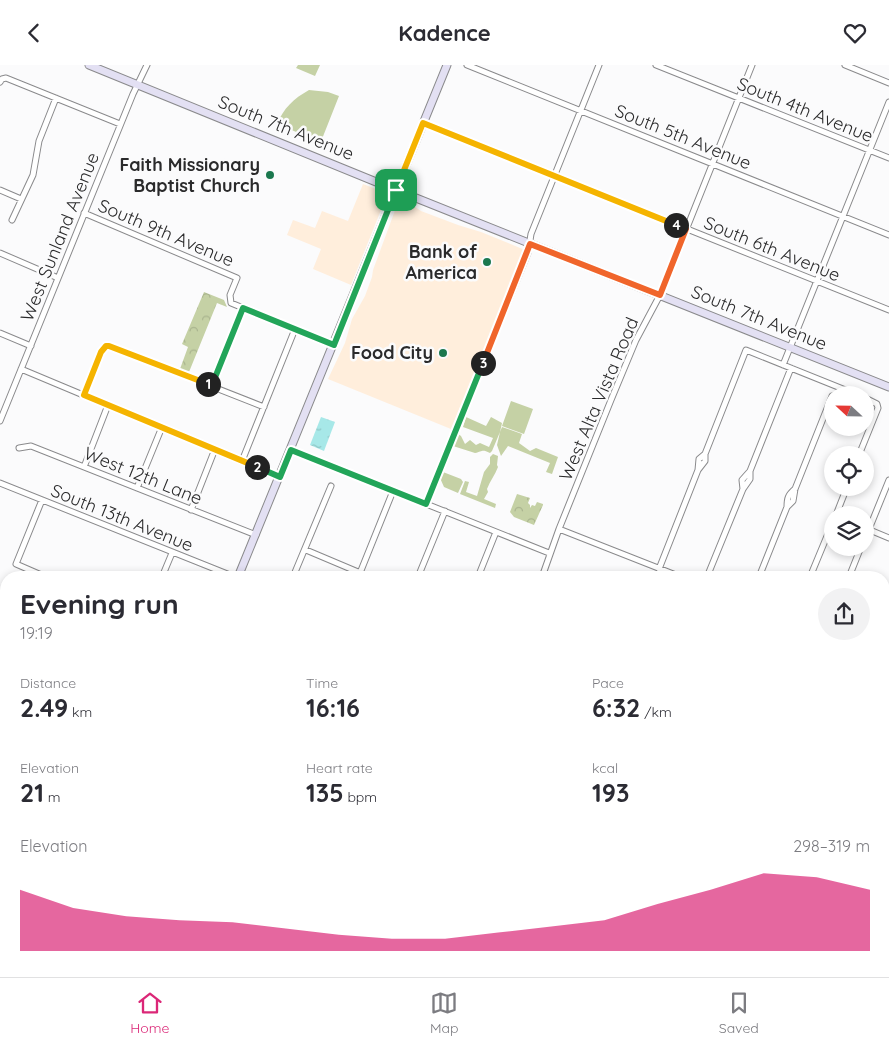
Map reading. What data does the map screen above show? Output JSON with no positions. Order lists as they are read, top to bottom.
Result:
{
  "streets": {
    "main road": ["South 7th Avenue"],
    "street": [
      "South 4th Avenue",
      "South 5th Avenue",
      "South 9th Avenue",
      "West Sunland Avenue",
      "South 6th Avenue",
      "West Alta Vista Road",
      "West 12th Lane",
      "South 13th Avenue"
    ]
  },
  "crossings": [
    ["South 4th Avenue", "West Alta Vista Road"],
    ["South 7th Avenue", "West Sunland Avenue"],
    ["South 7th Avenue", "West Alta Vista Road"],
    ["South 5th Avenue", "West Alta Vista Road"],
    ["South 9th Avenue", "West Sunland Avenue"],
    ["South 6th Avenue", "West Alta Vista Road"]
  ],
  "places": ["Faith Missionary Baptist Church", "Bank of America", "Food City"],
  "north": "left",
  "page": {
    "header": "Kadence",
    "pins": [
      "4",
      "3",
      "1",
      "2"
    ],
    "heading": ["Evening run", "19:19"],
    "stats": [
      ["Distance", "2.49 km"],
      ["Time", "16:16"],
      ["Pace", "6:32 /km"],
      ["Elevation", "21 m"],
      ["Heart rate", "135 bpm"],
      ["kcal", "193"]
    ],
    "chart": ["Elevation", "298–319 m"],
    "tabs": ["Home", "Map", "Saved"]
  }
}
